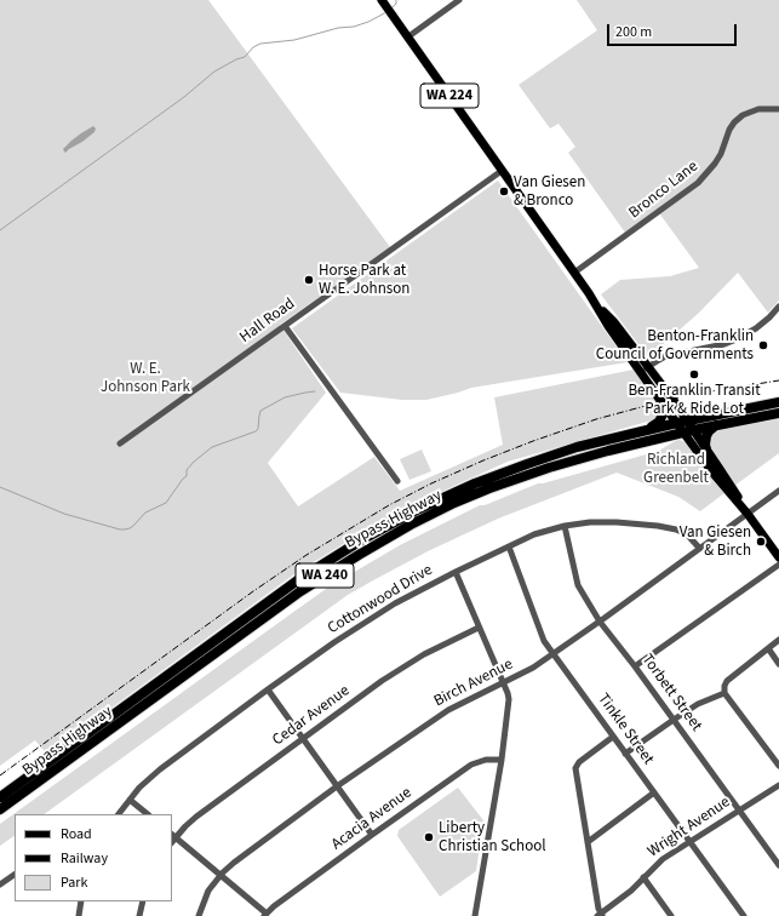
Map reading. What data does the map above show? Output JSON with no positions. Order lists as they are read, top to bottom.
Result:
{
  "streets": {
    "highway": ["Bypass Highway", "WA 240"],
    "main road": ["WA 224"],
    "street": [
      "Bronco Lane",
      "Hall Road",
      "Cottonwood Drive",
      "Birch Avenue",
      "Torbett Street",
      "Cedar Avenue",
      "Tinkle Street",
      "Acacia Avenue",
      "Wright Avenue"
    ]
  },
  "crossings": [
    ["WA 224", "Bronco Lane"],
    ["WA 224", "Hall Road"],
    ["WA 224", "Bypass Highway"],
    ["Cottonwood Drive", "Birch Avenue"],
    ["Cottonwood Drive", "Torbett Street"],
    ["Cottonwood Drive", "Tinkle Street"],
    ["Birch Avenue", "Torbett Street"],
    ["Birch Avenue", "Tinkle Street"],
    ["Torbett Street", "Wright Avenue"],
    ["Tinkle Street", "Wright Avenue"]
  ],
  "parks": ["W. E. Johnson Park", "Richland Greenbelt"],
  "places": [
    "Van Giesen & Bronco",
    "Horse Park at W. E. Johnson",
    "Benton-Franklin Council of Governments",
    "Ben-Franklin Transit Park & Ride Lot",
    "Van Giesen & Birch",
    "Liberty Christian School"
  ],
  "legend": ["Road", "Railway", "Park"],
  "scale_bar": "200 m"
}
